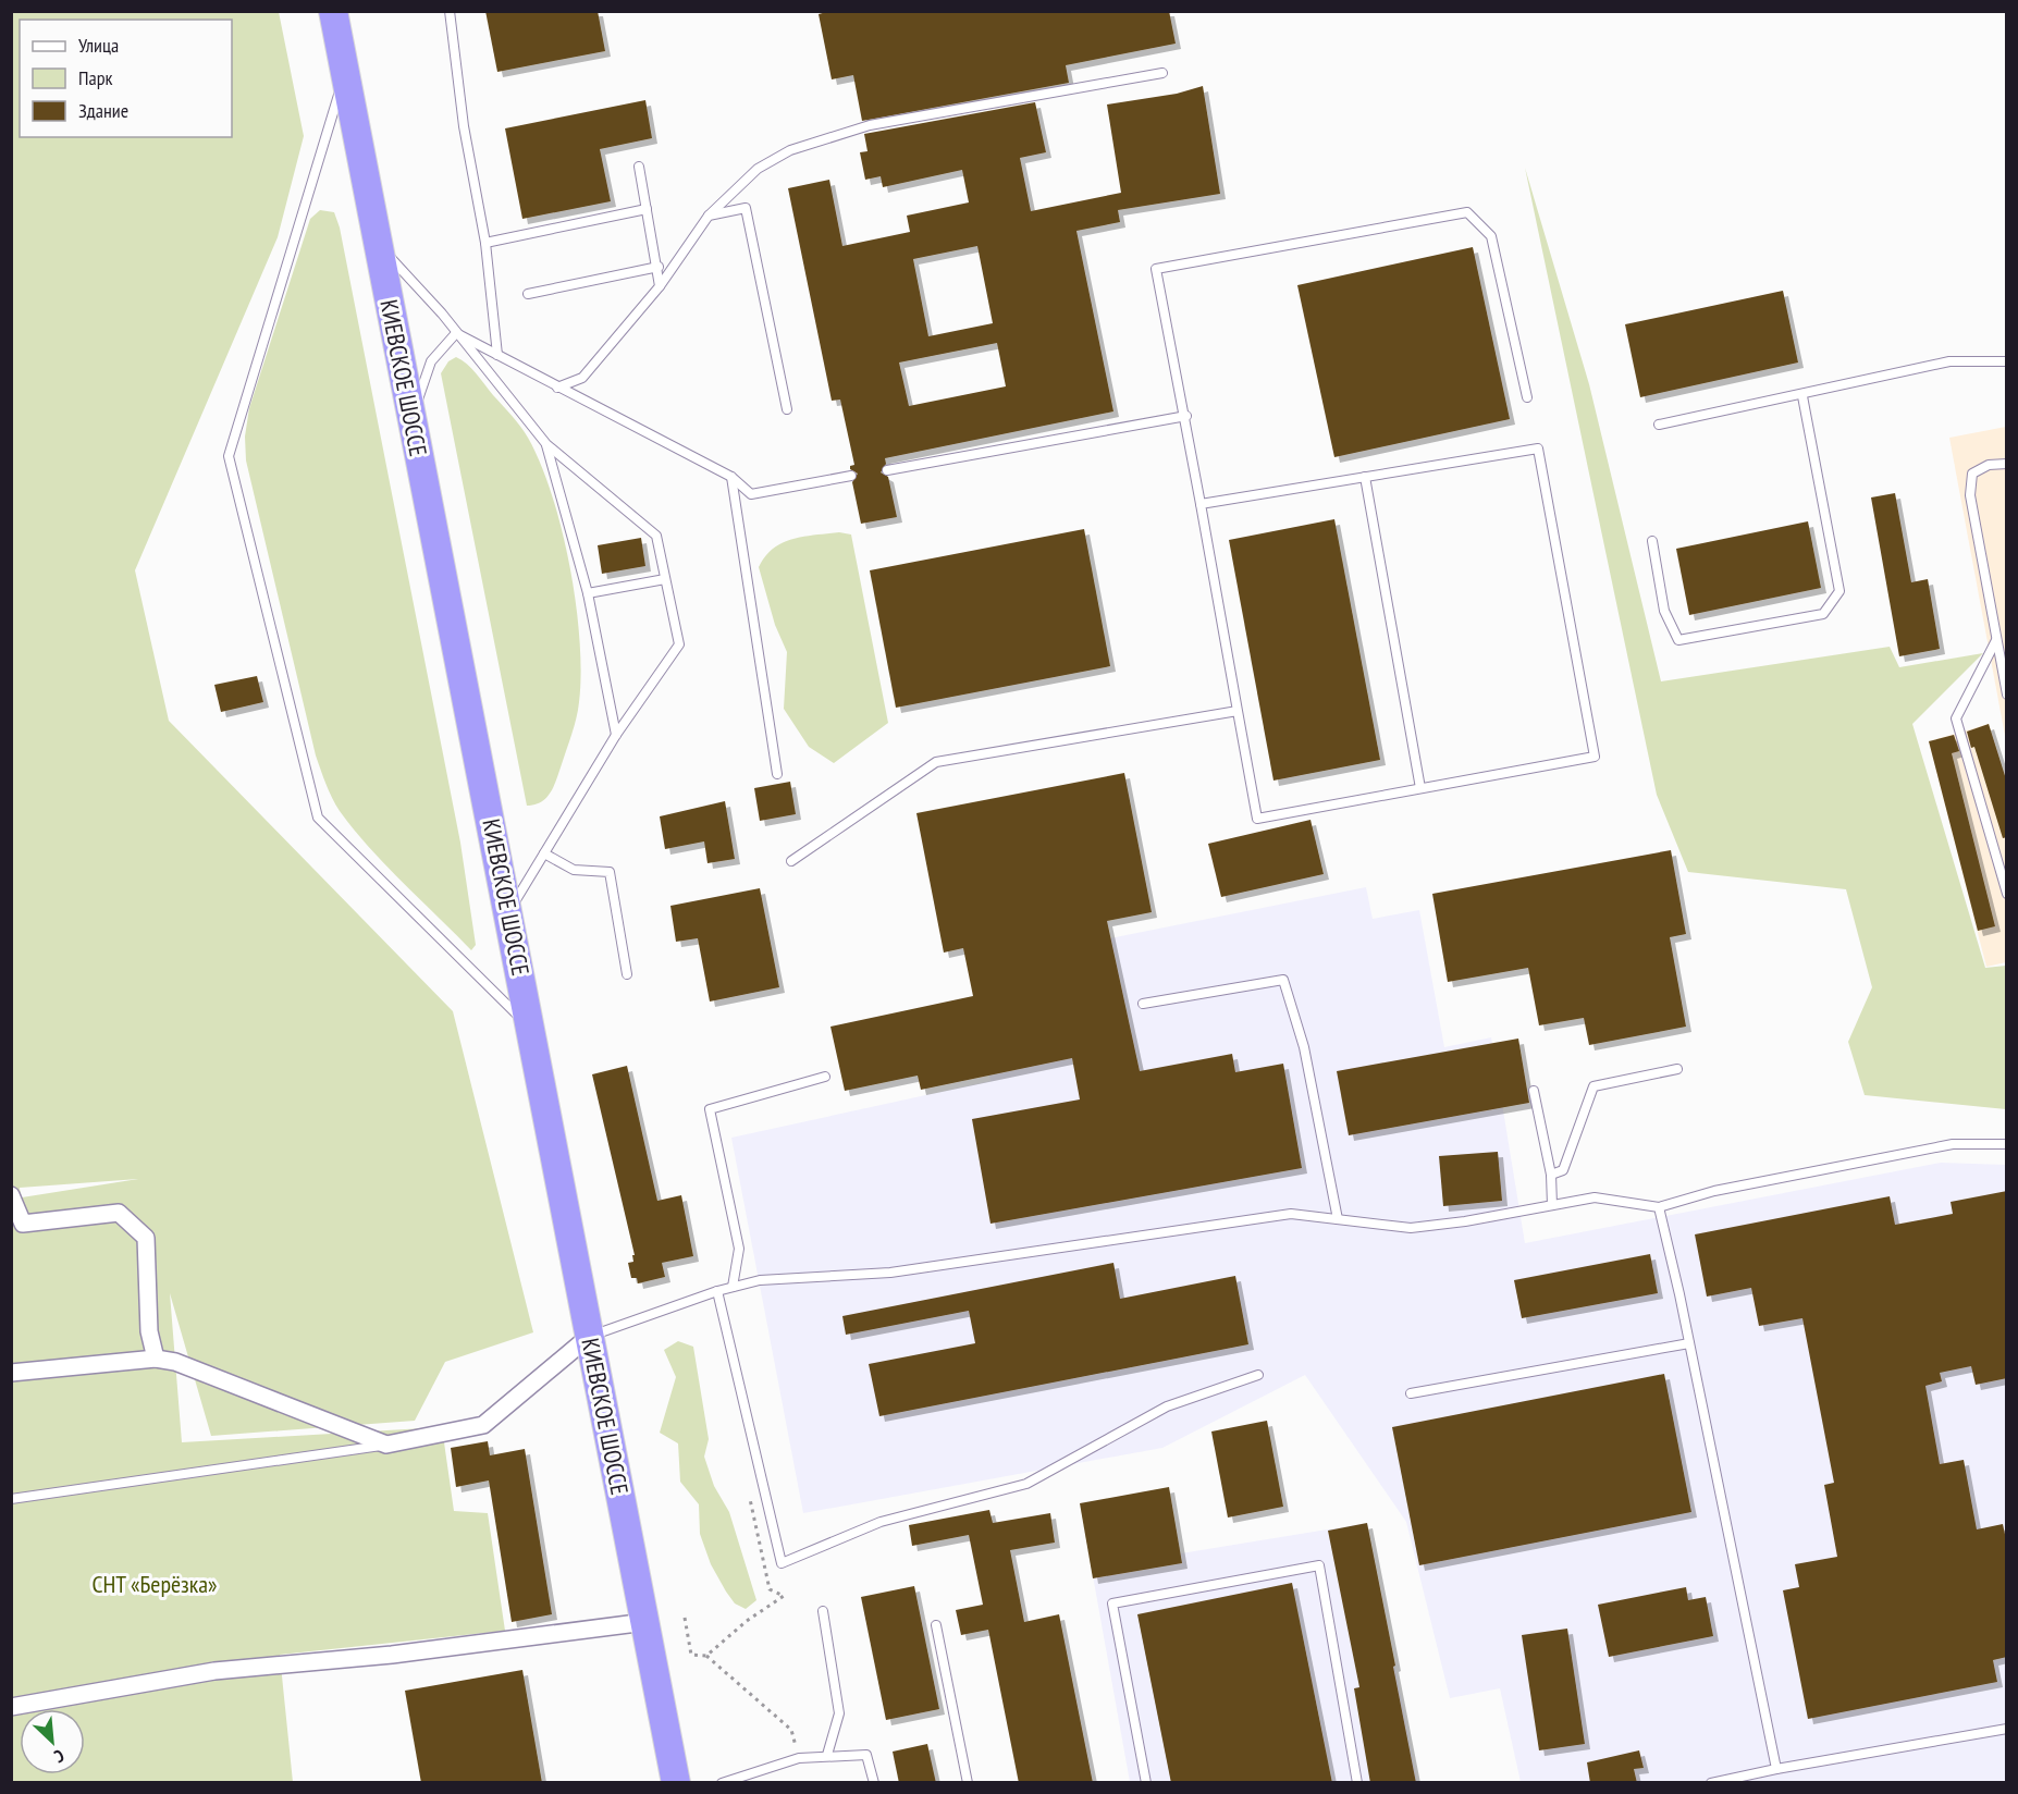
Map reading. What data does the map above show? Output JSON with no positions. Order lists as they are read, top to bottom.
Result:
{
  "streets": {
    "highway": ["КИЕВСКОЕ ШОССЕ"]
  },
  "parks": ["СНТ «Берёзка»"],
  "legend": ["Улица", "Парк", "Здание"],
  "north": "bottom right"
}
